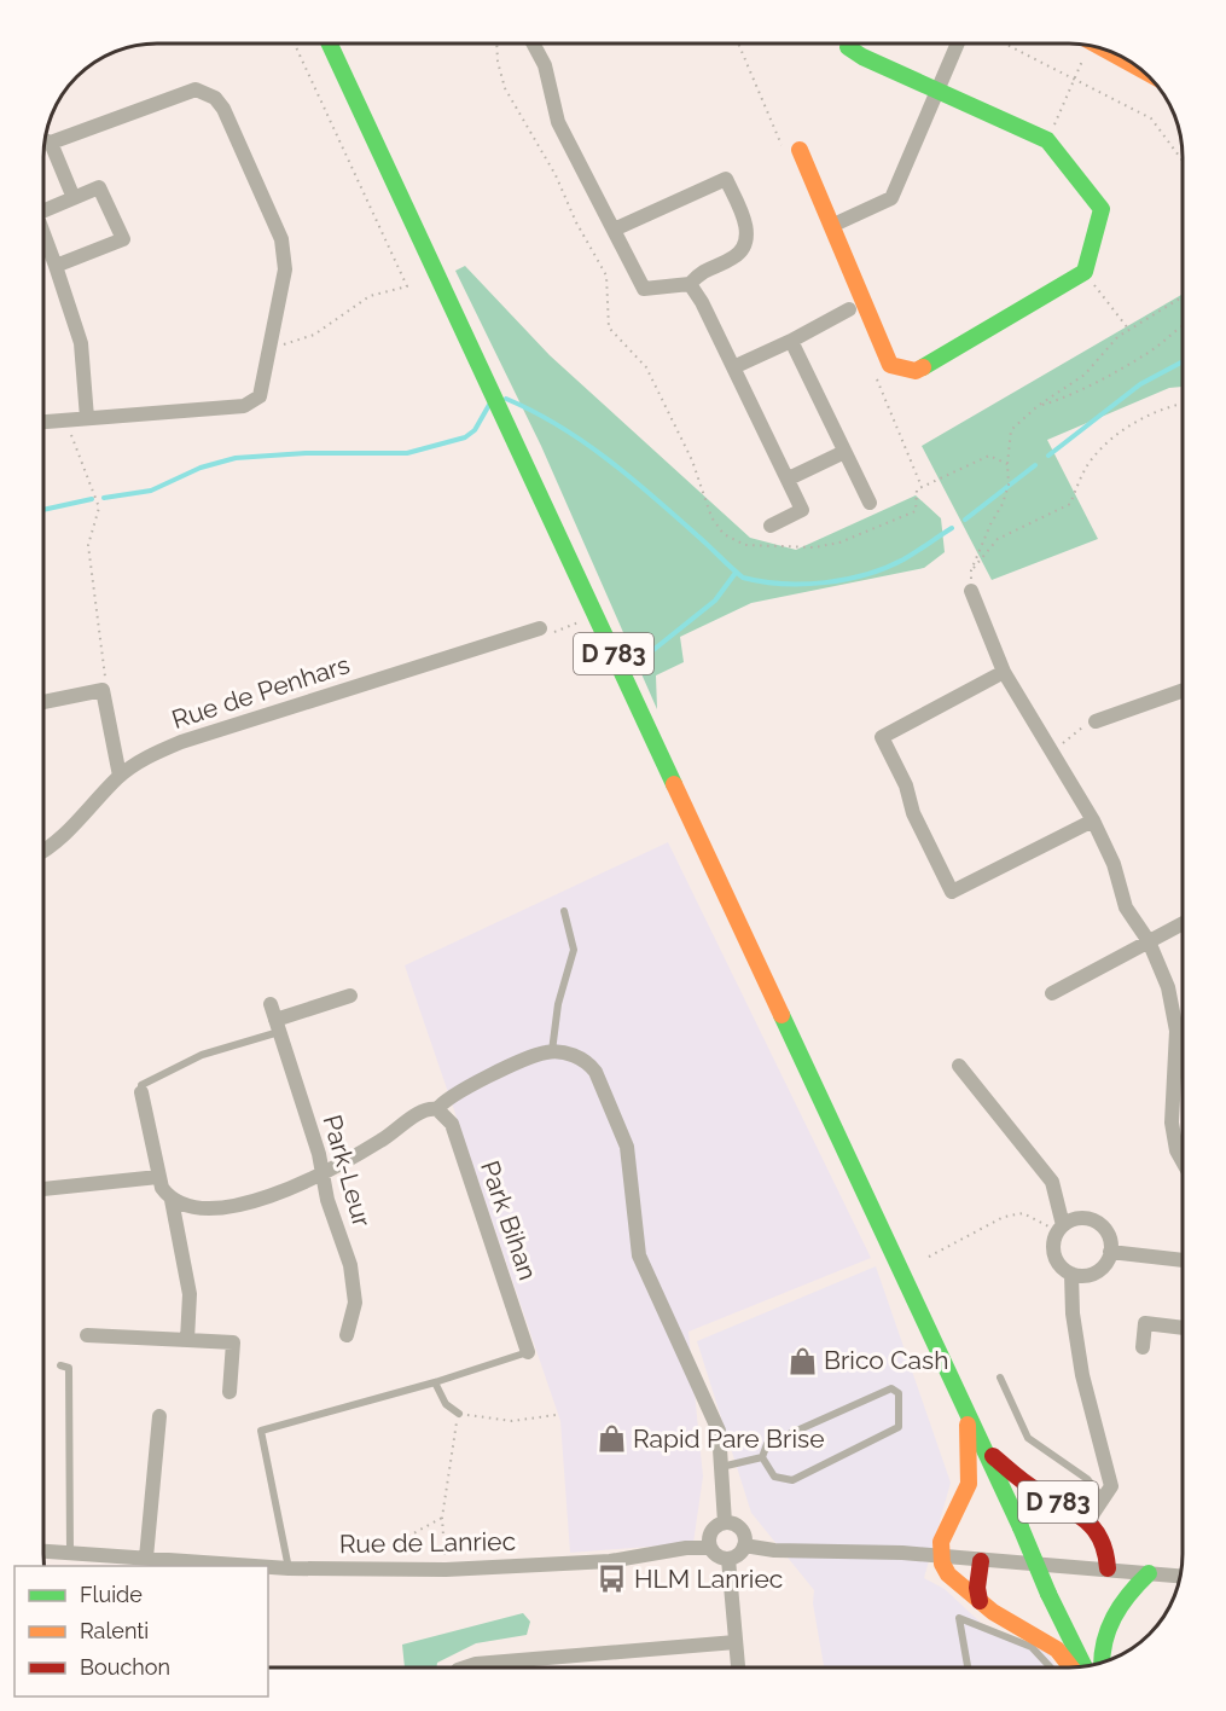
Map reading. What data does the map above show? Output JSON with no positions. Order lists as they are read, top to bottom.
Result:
{
  "streets": {
    "main road": ["D 783"],
    "street": [
      "Rue de Penhars",
      "Park-Leur",
      "Park Bihan",
      "Rue de Lanriec"
    ]
  },
  "places": {
    "shop": ["Brico Cash", "Rapid Pare Brise"],
    "bus stop": ["HLM Lanriec"]
  },
  "legend": ["Fluide", "Ralenti", "Bouchon"]
}
